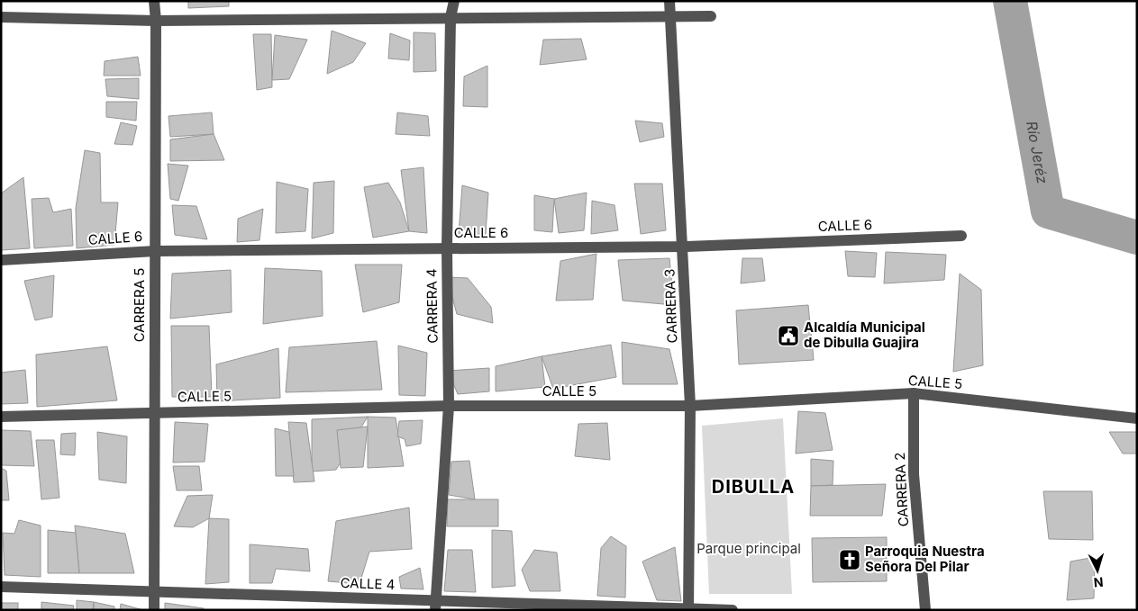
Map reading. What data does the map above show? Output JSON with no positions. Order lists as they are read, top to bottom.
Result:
{
  "streets": {
    "street": [
      "CALLE 6",
      "CARRERA 5",
      "CARRERA 4",
      "CARRERA 3",
      "CALLE 5",
      "CARRERA 2",
      "CALLE 4"
    ]
  },
  "crossings": [
    ["CALLE 6", "CARRERA 5"],
    ["CALLE 6", "CARRERA 4"],
    ["CALLE 6", "CARRERA 3"],
    ["CARRERA 5", "CALLE 5"],
    ["CARRERA 5", "CALLE 4"],
    ["CARRERA 4", "CALLE 5"],
    ["CARRERA 4", "CALLE 4"],
    ["CARRERA 3", "CALLE 5"],
    ["CARRERA 3", "CALLE 4"],
    ["CALLE 5", "CARRERA 2"]
  ],
  "districts": ["DIBULLA"],
  "water": ["Río Jeréz"],
  "parks": ["Parque principal"],
  "places": {
    "public building": ["Alcaldía Municipal de Dibulla Guajira"],
    "church": ["Parroquia Nuestra Señora Del Pilar"]
  },
  "north": "bottom"
}
